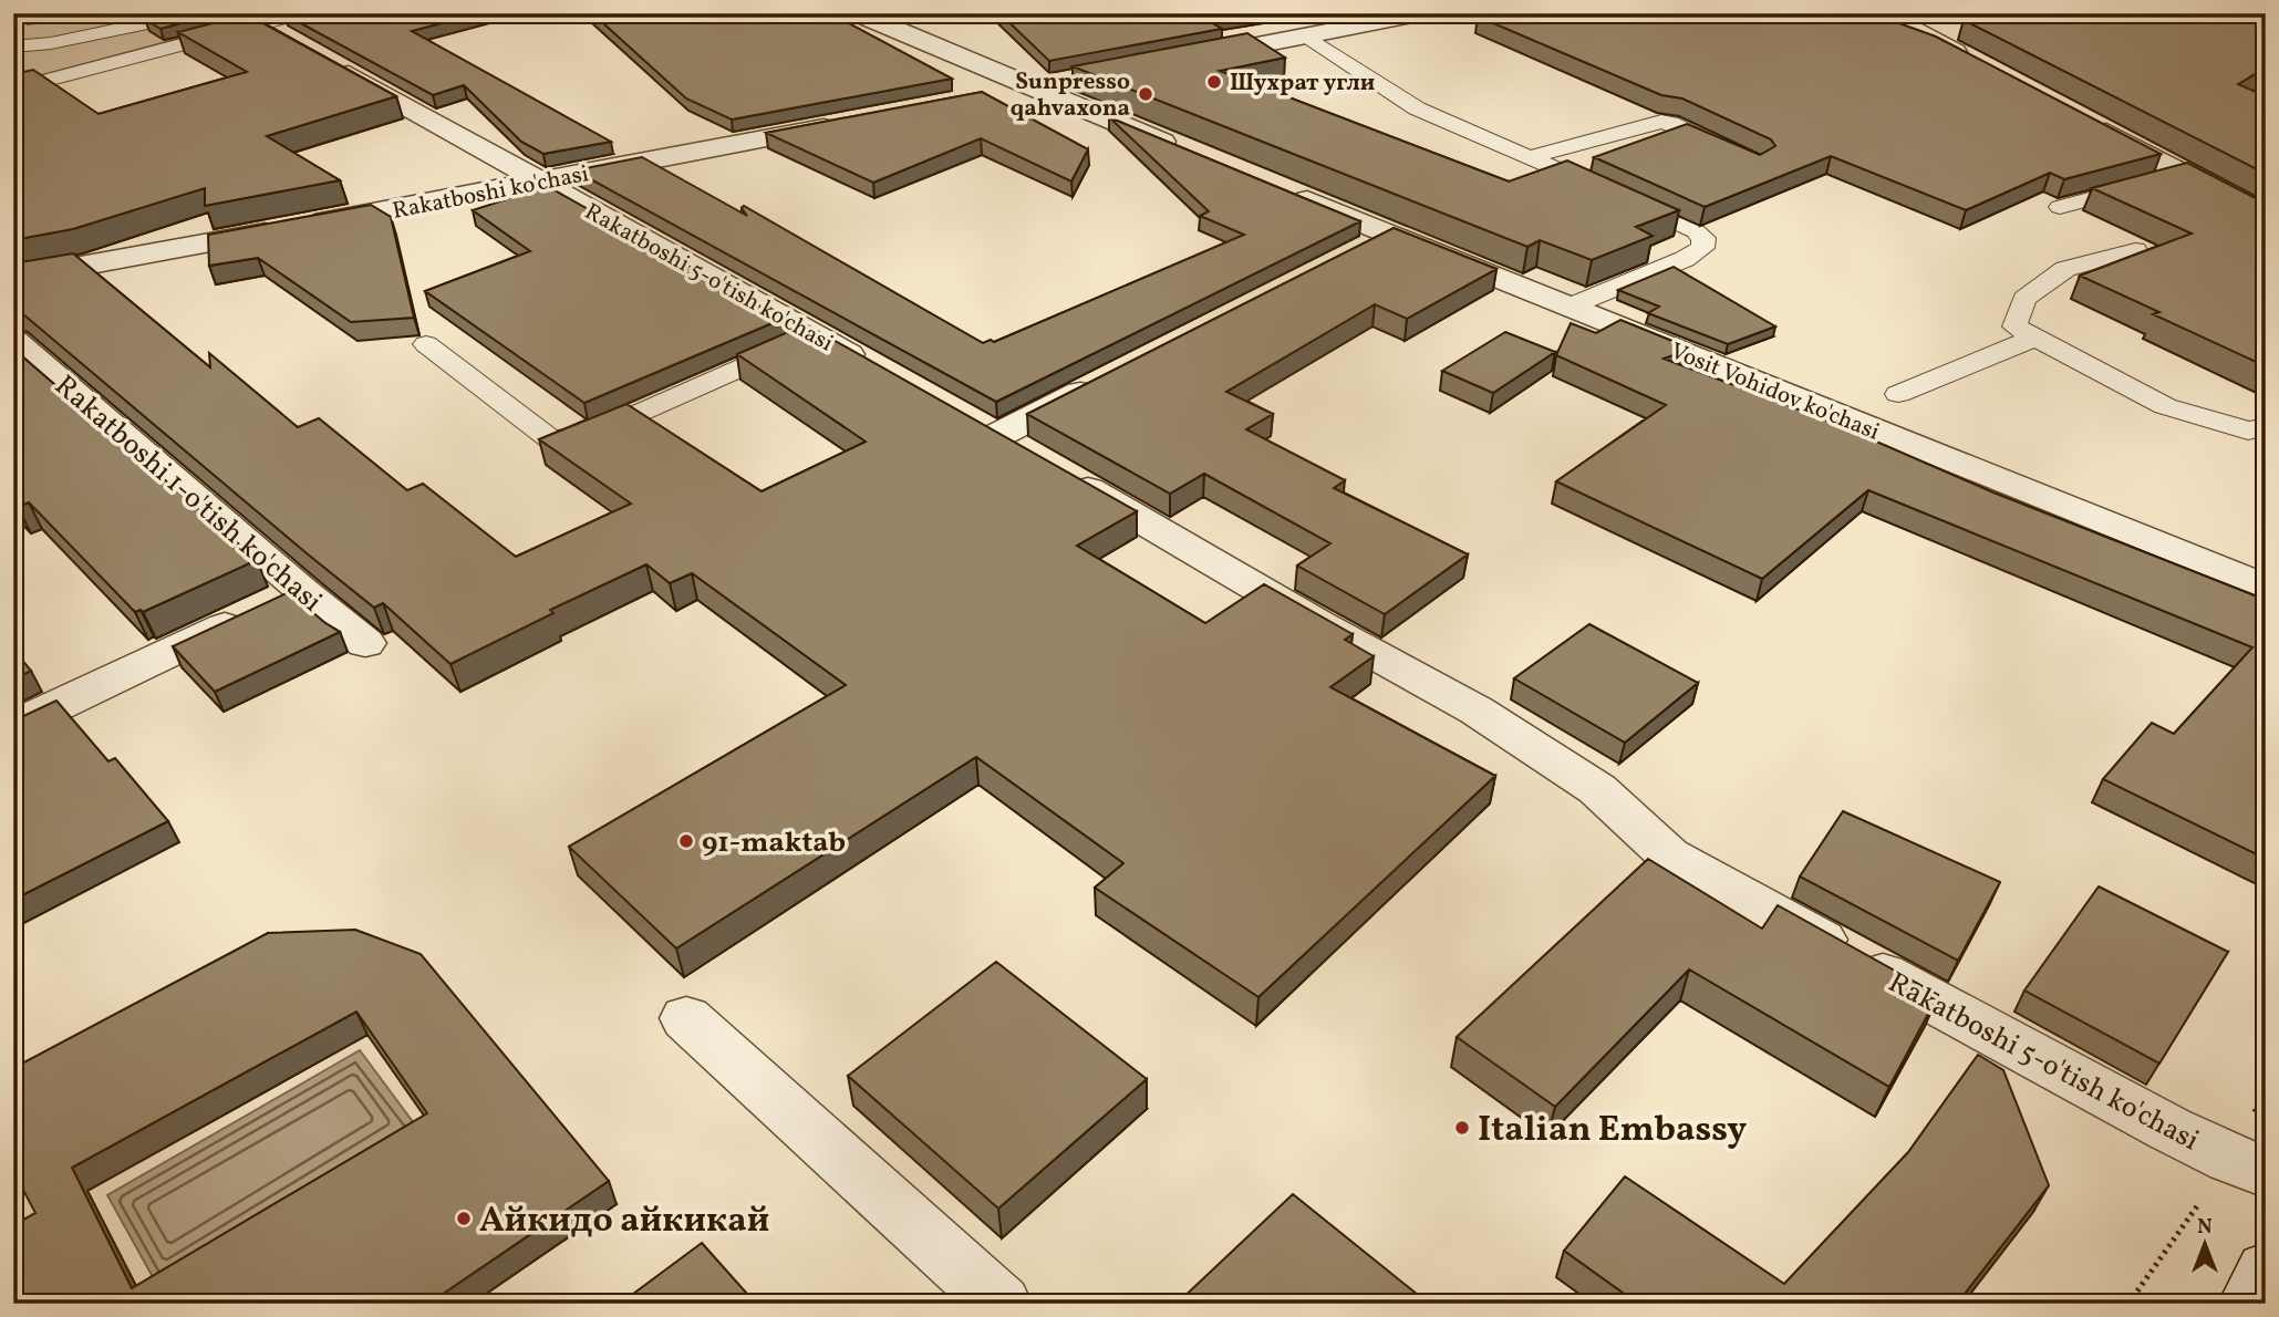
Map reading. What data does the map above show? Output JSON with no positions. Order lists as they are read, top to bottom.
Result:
{
  "streets": {
    "street": [
      "Rakatboshi ko'chasi",
      "Rakatboshi 5-o'tish ko'chasi",
      "Vosit Vohidov ko'chasi",
      "Rakatboshi 1-o'tish ko'chasi"
    ]
  },
  "crossings": [
    ["Rakatboshi ko'chasi", "Rakatboshi 5-o'tish ko'chasi"]
  ],
  "places": [
    "Шухрат угли",
    "Sunpresso qahvaxona",
    "91-maktab",
    "Italian Embassy",
    "Айкидо айкикай"
  ],
  "north": "top"
}
